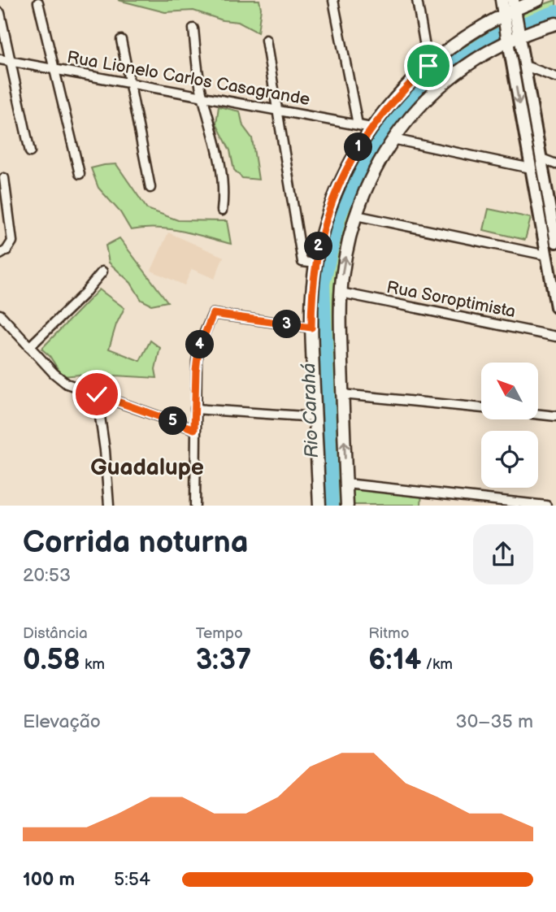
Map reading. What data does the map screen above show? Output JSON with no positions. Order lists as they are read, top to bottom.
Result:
{
  "streets": {
    "street": ["Rua Lionelo Carlos Casagrande", "Rua Soroptimista"]
  },
  "districts": ["Guadalupe"],
  "water": ["Rio Carahá"],
  "north": "top left",
  "page": {
    "pins": [
      "1",
      "2",
      "3",
      "4",
      "5"
    ],
    "heading": ["Corrida noturna", "20:53"],
    "stats": [
      ["Distância", "0.58 km"],
      ["Tempo", "3:37"],
      ["Ritmo", "6:14 /km"]
    ],
    "chart": ["Elevação", "30–35 m"],
    "list": [
      {
        "name": "100 m",
        "note": "5:54"
      }
    ]
  }
}
